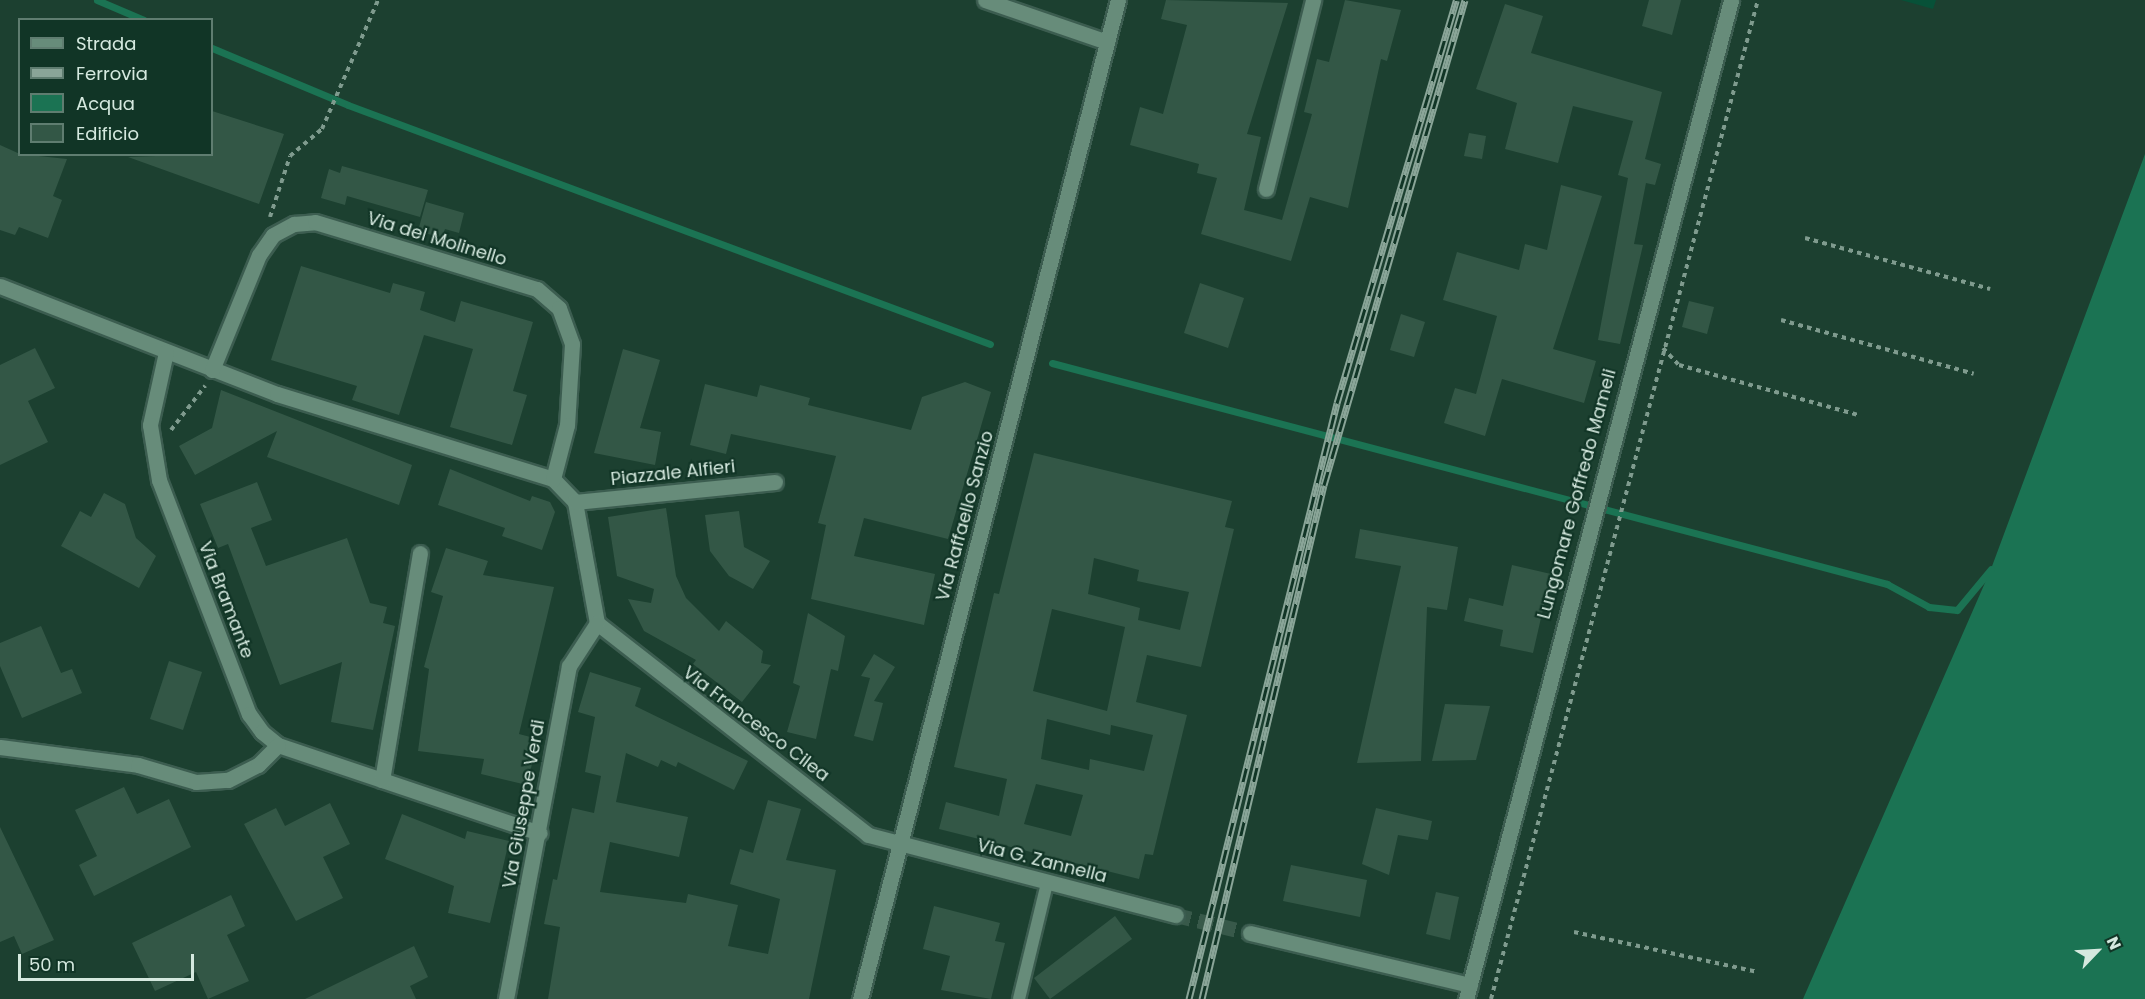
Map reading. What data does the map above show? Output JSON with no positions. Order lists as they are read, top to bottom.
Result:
{
  "streets": {
    "street": [
      "Via del Molinello",
      "Piazzale Alfieri",
      "Lungomare Goffredo Mameli",
      "Via Raffaello Sanzio",
      "Via Bramante",
      "Via Francesco Cilea",
      "Via Giuseppe Verdi",
      "Via G. Zannella"
    ]
  },
  "crossings": [
    ["Via Raffaello Sanzio", "Via Francesco Cilea"],
    ["Via Raffaello Sanzio", "Via G. Zannella"],
    ["Via Bramante", "Via Giuseppe Verdi"],
    ["Via Francesco Cilea", "Via Giuseppe Verdi"],
    ["Via Francesco Cilea", "Via G. Zannella"]
  ],
  "legend": [
    "Strada",
    "Ferrovia",
    "Acqua",
    "Edificio"
  ],
  "scale_bar": "50 m",
  "north": "top right"
}
